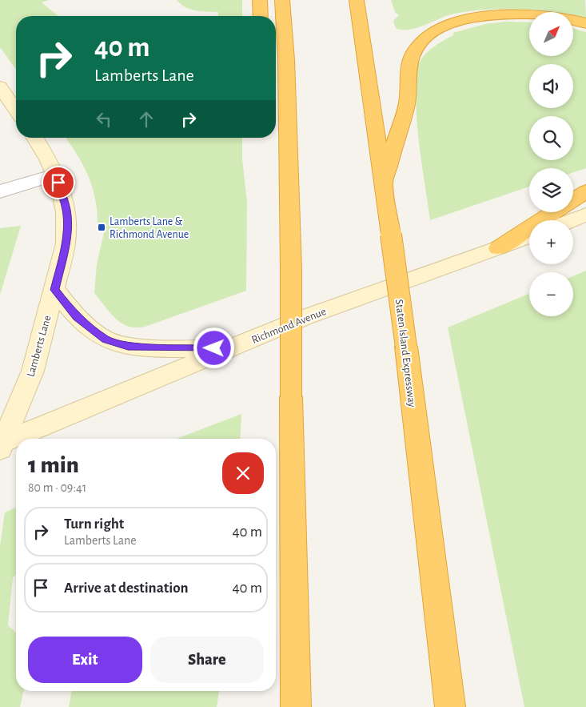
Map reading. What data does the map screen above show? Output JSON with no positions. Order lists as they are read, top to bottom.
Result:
{
  "streets": {
    "highway": ["Staten Island Expressway"],
    "main road": ["Richmond Avenue", "Lamberts Lane"]
  },
  "crossings": [
    ["Richmond Avenue", "Lamberts Lane"]
  ],
  "places": {
    "transit": ["Lamberts Lane & Richmond Avenue"]
  },
  "north": "top right",
  "page": {
    "map_buttons": ["+", "−"],
    "turn": ["40 m", "Lamberts Lane"],
    "heading": ["1 min", "80 m · 09:41"],
    "list": [
      {
        "name": "Turn right",
        "note": "Lamberts Lane",
        "value": "40 m"
      },
      {
        "name": "Arrive at destination",
        "value": "40 m"
      }
    ],
    "buttons": ["Exit", "Share"]
  }
}
